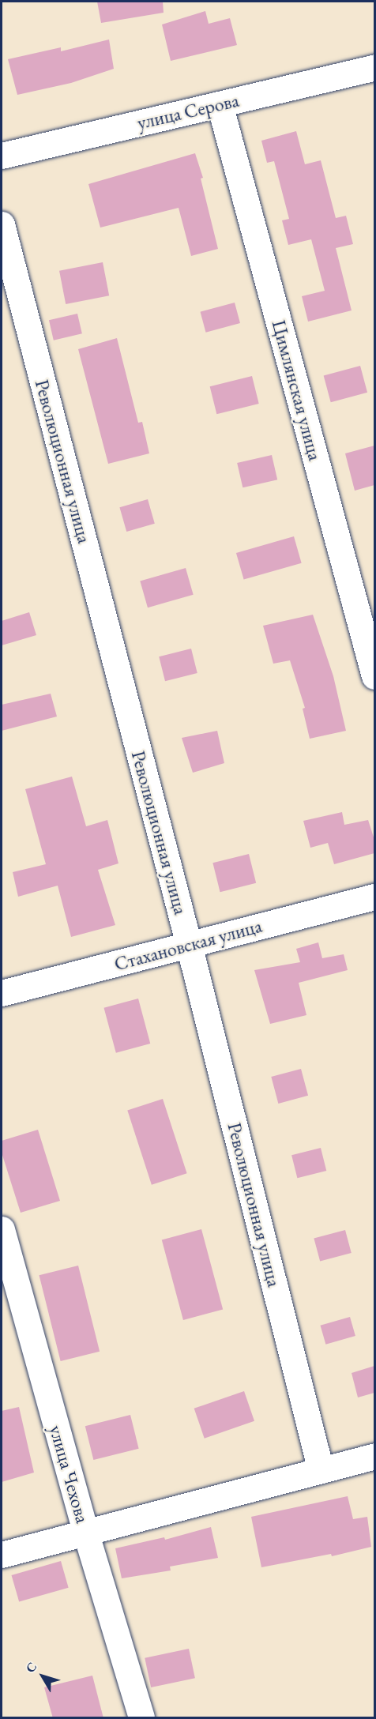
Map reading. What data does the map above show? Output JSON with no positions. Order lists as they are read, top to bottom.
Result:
{
  "streets": {
    "street": [
      "улица Серова",
      "Цимлянская улица",
      "Революционная улица",
      "Стахановская улица",
      "улица Чехова"
    ]
  },
  "crossings": [
    ["улица Серова", "Цимлянская улица"],
    ["Революционная улица", "Стахановская улица"]
  ],
  "north": "top left"
}
